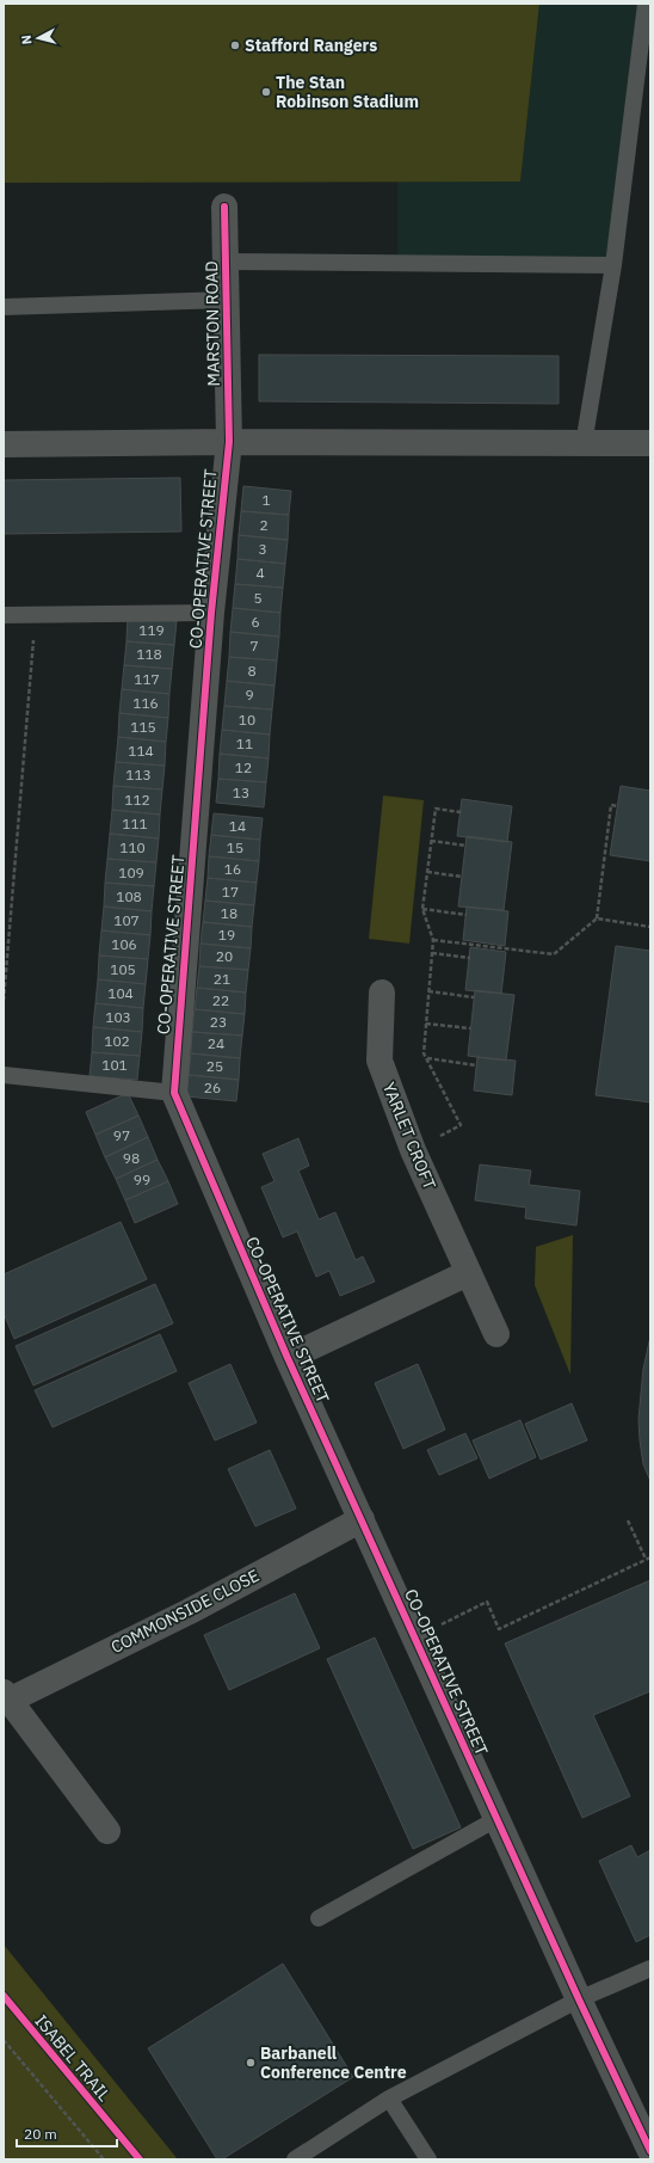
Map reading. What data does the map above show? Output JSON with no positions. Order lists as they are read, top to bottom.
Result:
{
  "streets": {
    "street": [
      "MARSTON ROAD",
      "CO-OPERATIVE STREET",
      "YARLET CROFT",
      "COMMONSIDE CLOSE"
    ],
    "cycle path": ["ISABEL TRAIL"]
  },
  "crossings": [
    ["MARSTON ROAD", "CO-OPERATIVE STREET"],
    ["CO-OPERATIVE STREET", "COMMONSIDE CLOSE"]
  ],
  "places": ["Stafford Rangers", "The Stan Robinson Stadium", "Barbanell Conference Centre"],
  "house_numbers": [
    "1",
    "2",
    "3",
    "4",
    "5",
    "6",
    "119",
    "7",
    "118",
    "8",
    "117",
    "9",
    "116",
    "10",
    "115",
    "11",
    "114",
    "12",
    "113",
    "13",
    "112",
    "111",
    "14",
    "110",
    "15",
    "16",
    "109",
    "17",
    "108",
    "18",
    "107",
    "19",
    "106",
    "20",
    "105",
    "21",
    "104",
    "22",
    "103",
    "23",
    "102",
    "24",
    "101",
    "25",
    "26",
    "97",
    "98",
    "99"
  ],
  "scale_bar": "20 m",
  "north": "left"
}
